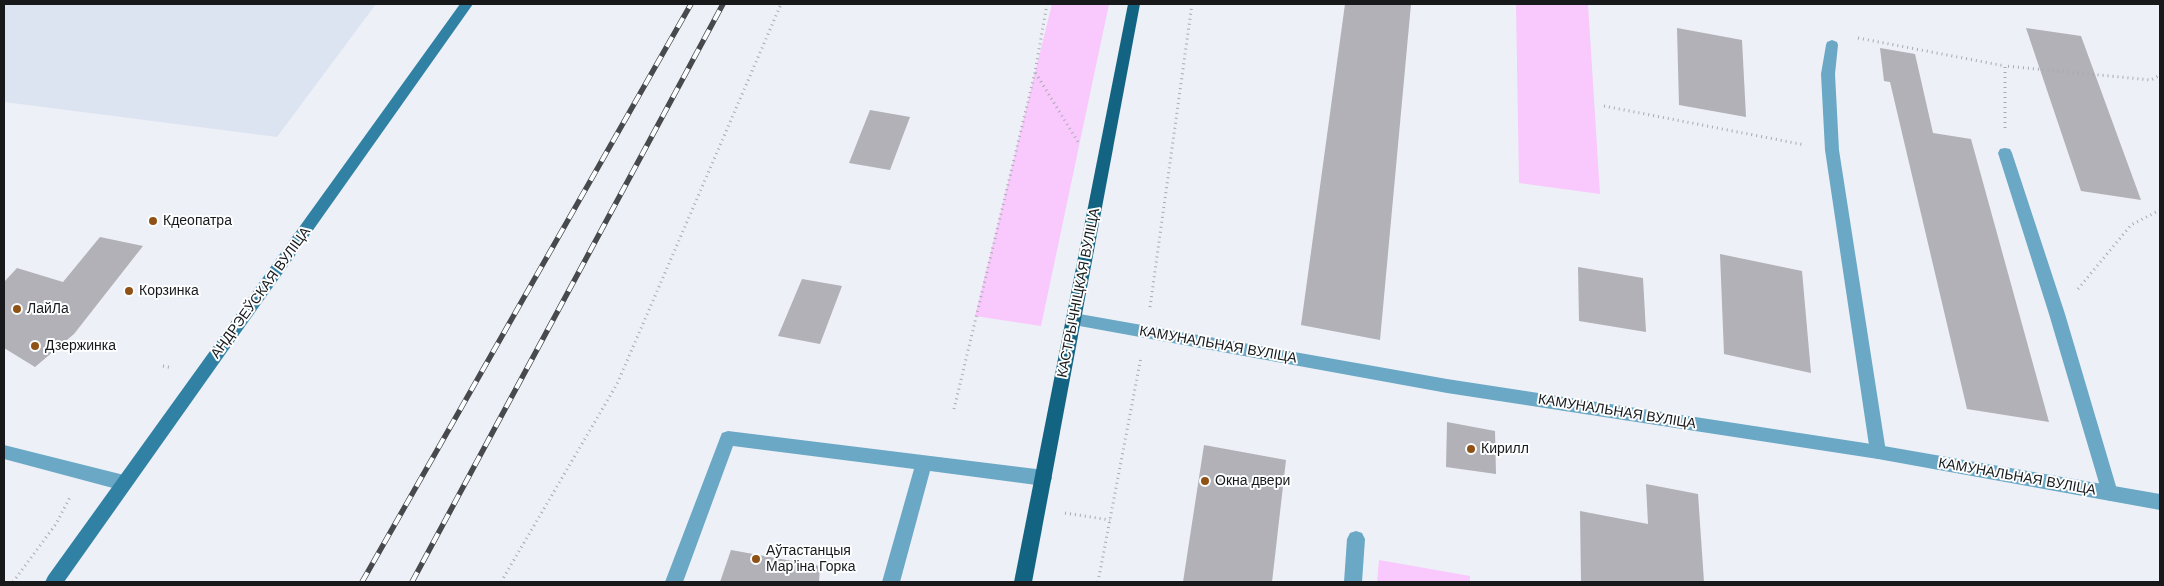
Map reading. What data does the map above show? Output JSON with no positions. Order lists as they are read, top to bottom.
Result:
{
  "streets": {
    "main road": ["АНДРЭЕЎСКАЯ ВУЛІЦА", "КАСТРЫЧНІЦКАЯ ВУЛІЦА"],
    "street": ["КАМУНАЛЬНАЯ ВУЛІЦА"]
  },
  "crossings": [
    ["КАСТРЫЧНІЦКАЯ ВУЛІЦА", "КАМУНАЛЬНАЯ ВУЛІЦА"]
  ],
  "places": [
    "Кдеопатра",
    "Корзинка",
    "ЛайЛа",
    "Дзержинка",
    "Кирилл",
    "Окна двери",
    "Аўтастанцыя Марʼіна Горка"
  ]
}
